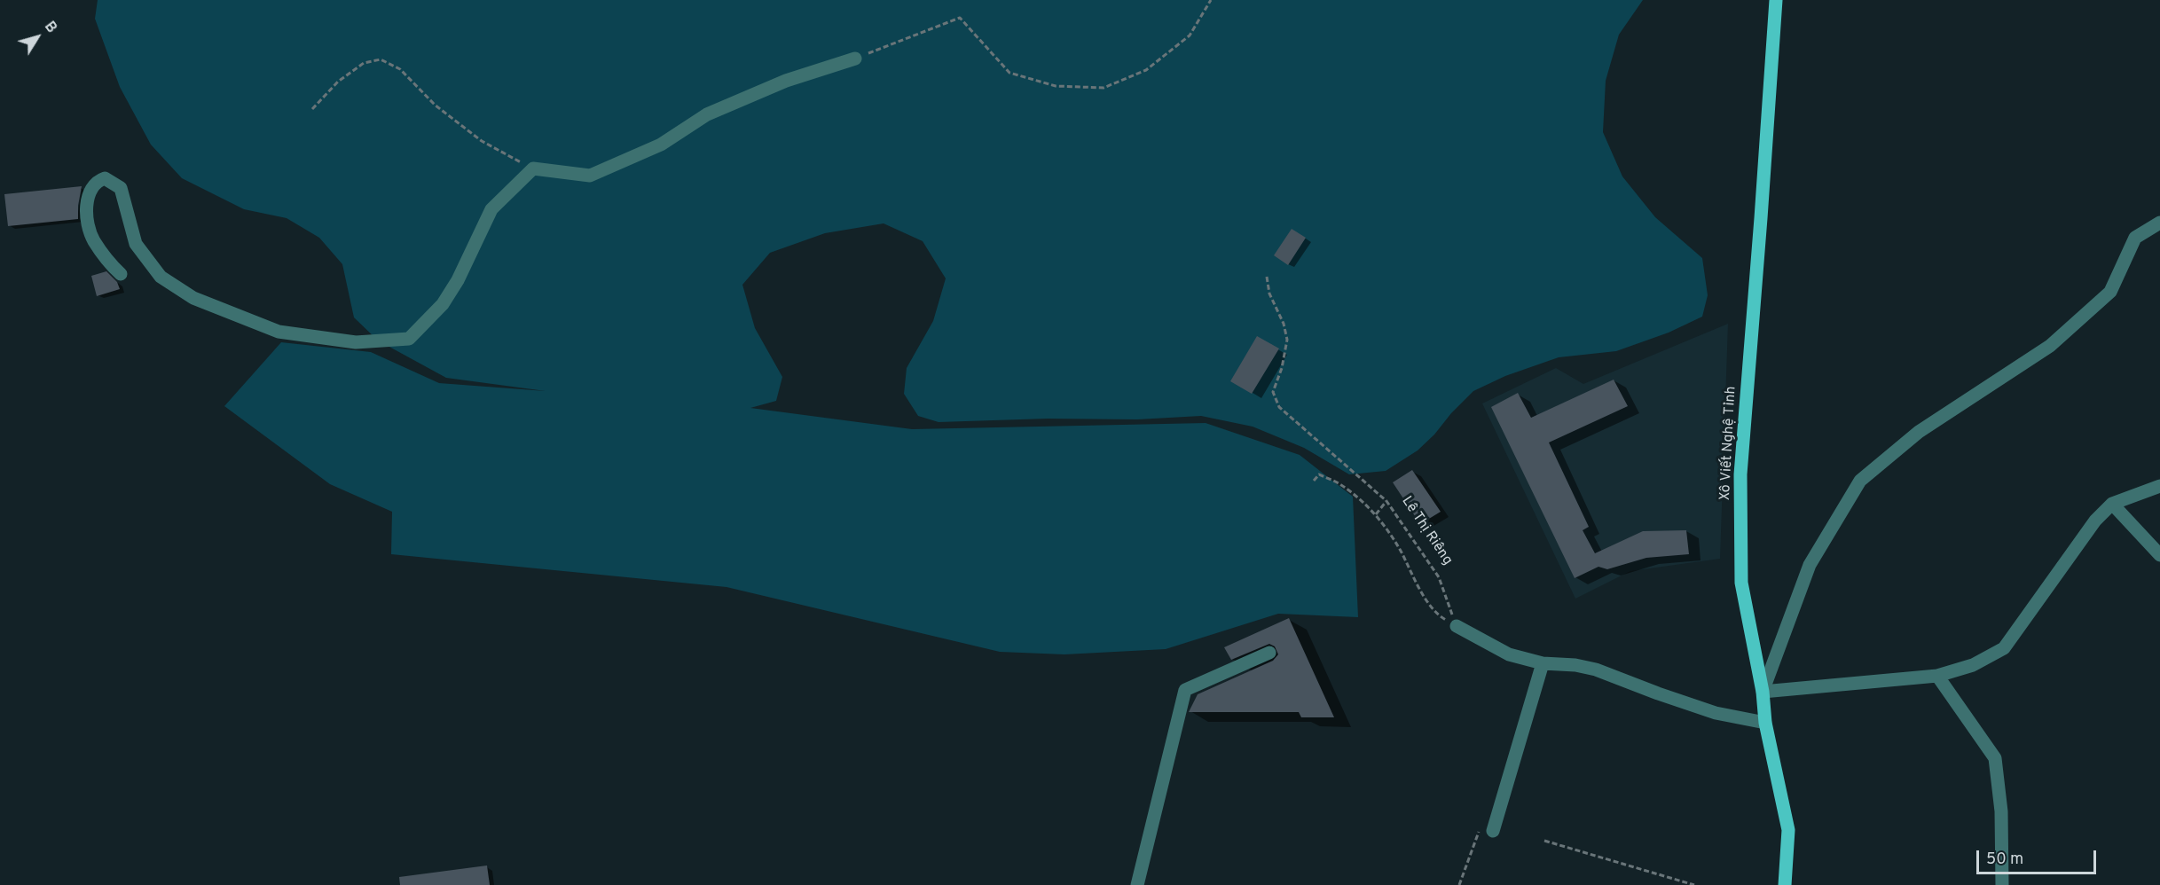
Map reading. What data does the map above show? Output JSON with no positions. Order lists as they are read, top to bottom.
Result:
{
  "streets": {
    "main road": ["Xô Viết Nghệ Tỉnh"],
    "path": ["Lê Thị Riêng"]
  },
  "scale_bar": "50 m",
  "north": "top right"
}
